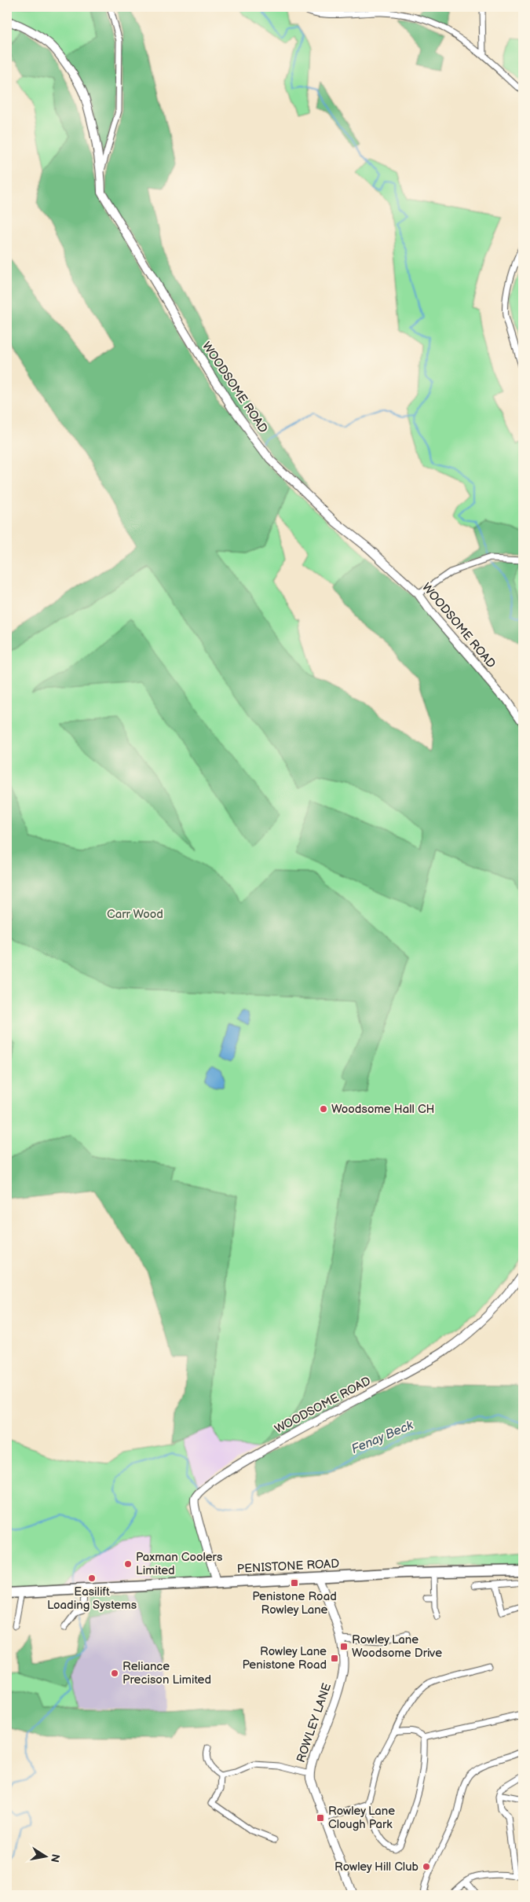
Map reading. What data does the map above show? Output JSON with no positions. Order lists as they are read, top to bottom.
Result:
{
  "streets": {
    "highway": ["PENISTONE ROAD"],
    "street": ["WOODSOME ROAD", "ROWLEY LANE"]
  },
  "crossings": [
    ["WOODSOME ROAD", "PENISTONE ROAD"],
    ["PENISTONE ROAD", "ROWLEY LANE"]
  ],
  "water": ["Fenay Beck"],
  "parks": ["Carr Wood"],
  "places": {
    "other": [
      "Woodsome Hall CH",
      "Paxman Coolers Limited",
      "Easilift Loading Systems",
      "Reliance Precison Limited",
      "Rowley Hill Club"
    ],
    "transit": [
      "Penistone Road Rowley Lane",
      "Rowley Lane Woodsome Drive",
      "Rowley Lane Penistone Road",
      "Rowley Lane Clough Park"
    ]
  },
  "north": "right"
}
